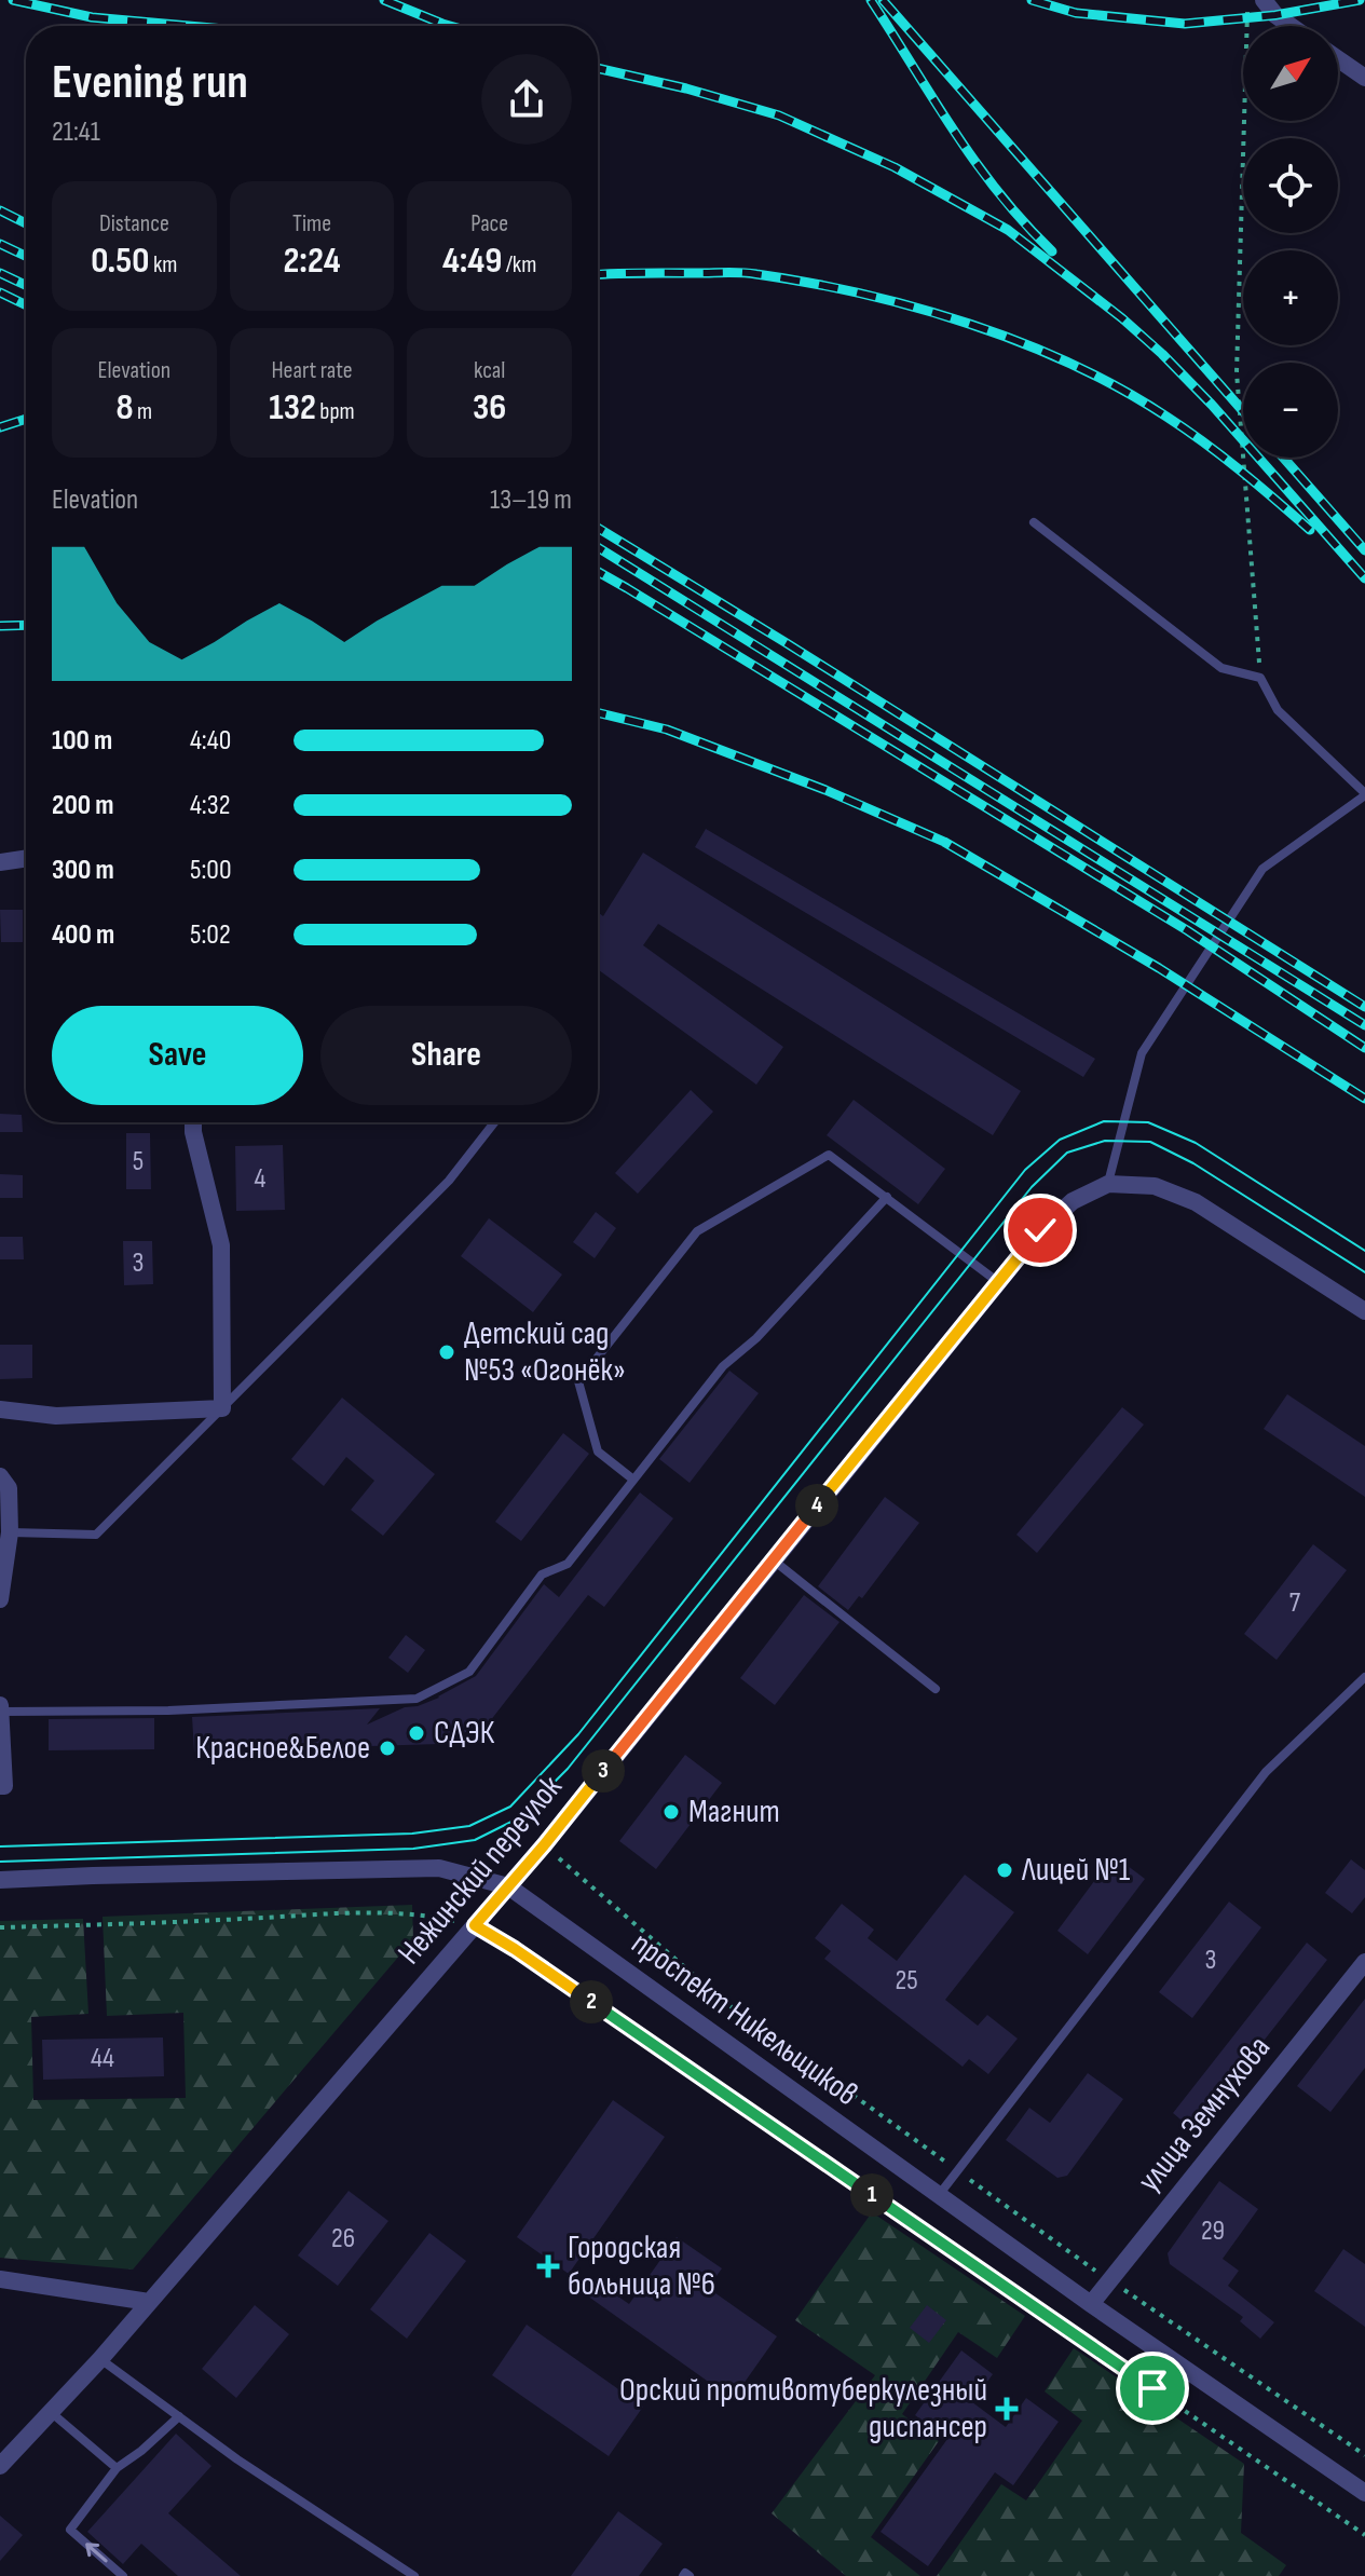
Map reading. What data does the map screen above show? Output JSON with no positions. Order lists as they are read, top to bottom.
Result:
{
  "streets": {
    "street": ["Нежинский переулок", "проспект Никельщиков", "улица Земнухова"]
  },
  "crossings": [
    ["Нежинский переулок", "проспект Никельщиков"],
    ["проспект Никельщиков", "улица Земнухова"]
  ],
  "places": {
    "other": [
      "Детский сад №53 «Огонёк»",
      "СДЭК",
      "Красное&Белое",
      "Магнит",
      "Лицей №1"
    ],
    "health": ["Городская больница №6", "Орский противотуберкулезный диспансер"]
  },
  "house_numbers": [
    "5",
    "4",
    "3",
    "7",
    "3",
    "25",
    "44",
    "29",
    "26"
  ],
  "north": "top right",
  "page": {
    "map_buttons": ["+", "−"],
    "heading": ["Evening run", "21:41"],
    "stats": [
      ["Distance", "0.50 km"],
      ["Time", "2:24"],
      ["Pace", "4:49 /km"],
      ["Elevation", "8 m"],
      ["Heart rate", "132 bpm"],
      ["kcal", "36"]
    ],
    "chart": ["Elevation", "13–19 m"],
    "list": [
      {
        "name": "100 m",
        "note": "4:40"
      },
      {
        "name": "200 m",
        "note": "4:32"
      },
      {
        "name": "300 m",
        "note": "5:00"
      },
      {
        "name": "400 m",
        "note": "5:02"
      }
    ],
    "buttons": ["Save", "Share"],
    "pins": [
      "4",
      "3",
      "2",
      "1"
    ]
  }
}
